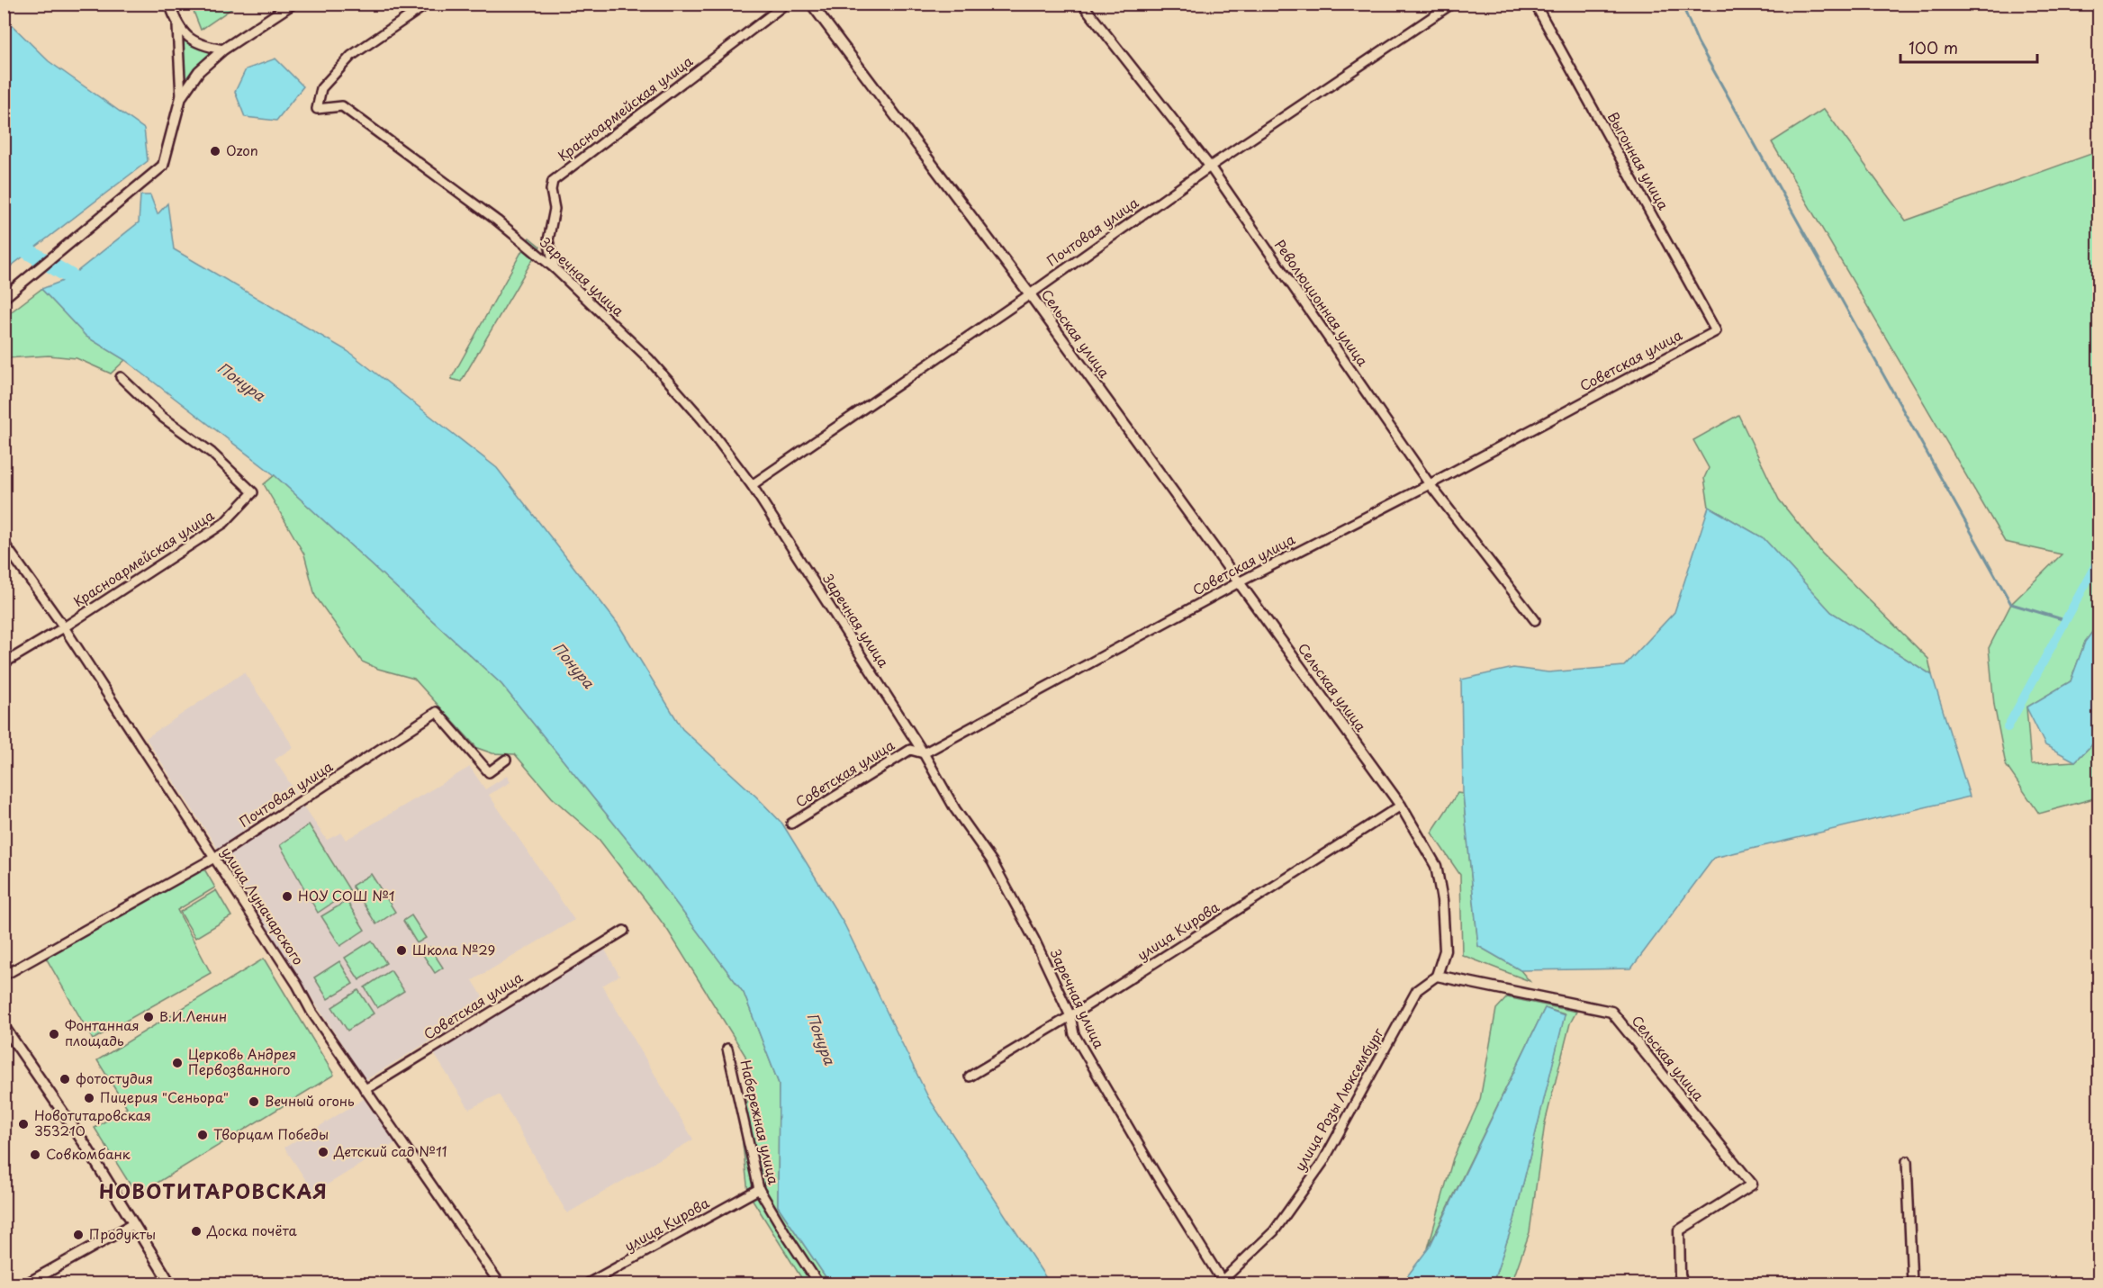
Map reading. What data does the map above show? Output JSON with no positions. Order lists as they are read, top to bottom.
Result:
{
  "streets": {
    "street": [
      "Красноармейская улица",
      "Выгонная улица",
      "Почтовая улица",
      "Заречная улица",
      "Революционная улица",
      "Сельская улица",
      "Советская улица",
      "улица Луначарского",
      "улица Кирова",
      "улица Розы Люксембург",
      "Набережная улица"
    ]
  },
  "crossings": [
    ["Красноармейская улица", "Заречная улица"],
    ["Красноармейская улица", "улица Луначарского"],
    ["Выгонная улица", "Советская улица"],
    ["Почтовая улица", "Заречная улица"],
    ["Почтовая улица", "Революционная улица"],
    ["Почтовая улица", "Сельская улица"],
    ["Почтовая улица", "улица Луначарского"],
    ["Заречная улица", "Советская улица"],
    ["Заречная улица", "улица Кирова"],
    ["Заречная улица", "улица Розы Люксембург"],
    ["Революционная улица", "Советская улица"],
    ["Сельская улица", "Советская улица"],
    ["Сельская улица", "улица Кирова"],
    ["Сельская улица", "улица Розы Люксембург"],
    ["Советская улица", "улица Луначарского"],
    ["улица Кирова", "Набережная улица"]
  ],
  "districts": ["НОВОТИТАРОВСКАЯ"],
  "water": ["Понура"],
  "places": [
    "Ozon",
    "НОУ СОШ №1",
    "Школа №29",
    "В.И.Ленин",
    "Фонтанная площадь",
    "Церковь Андрея Первозванного",
    "фотостудия",
    "Пицерия \"Сеньора\"",
    "Вечный огонь",
    "Новотитаровская 353210",
    "Творцам Победы",
    "Детский сад №11",
    "Совкомбанк",
    "Доска почёта",
    "Продукты"
  ],
  "scale_bar": "100 m"
}
